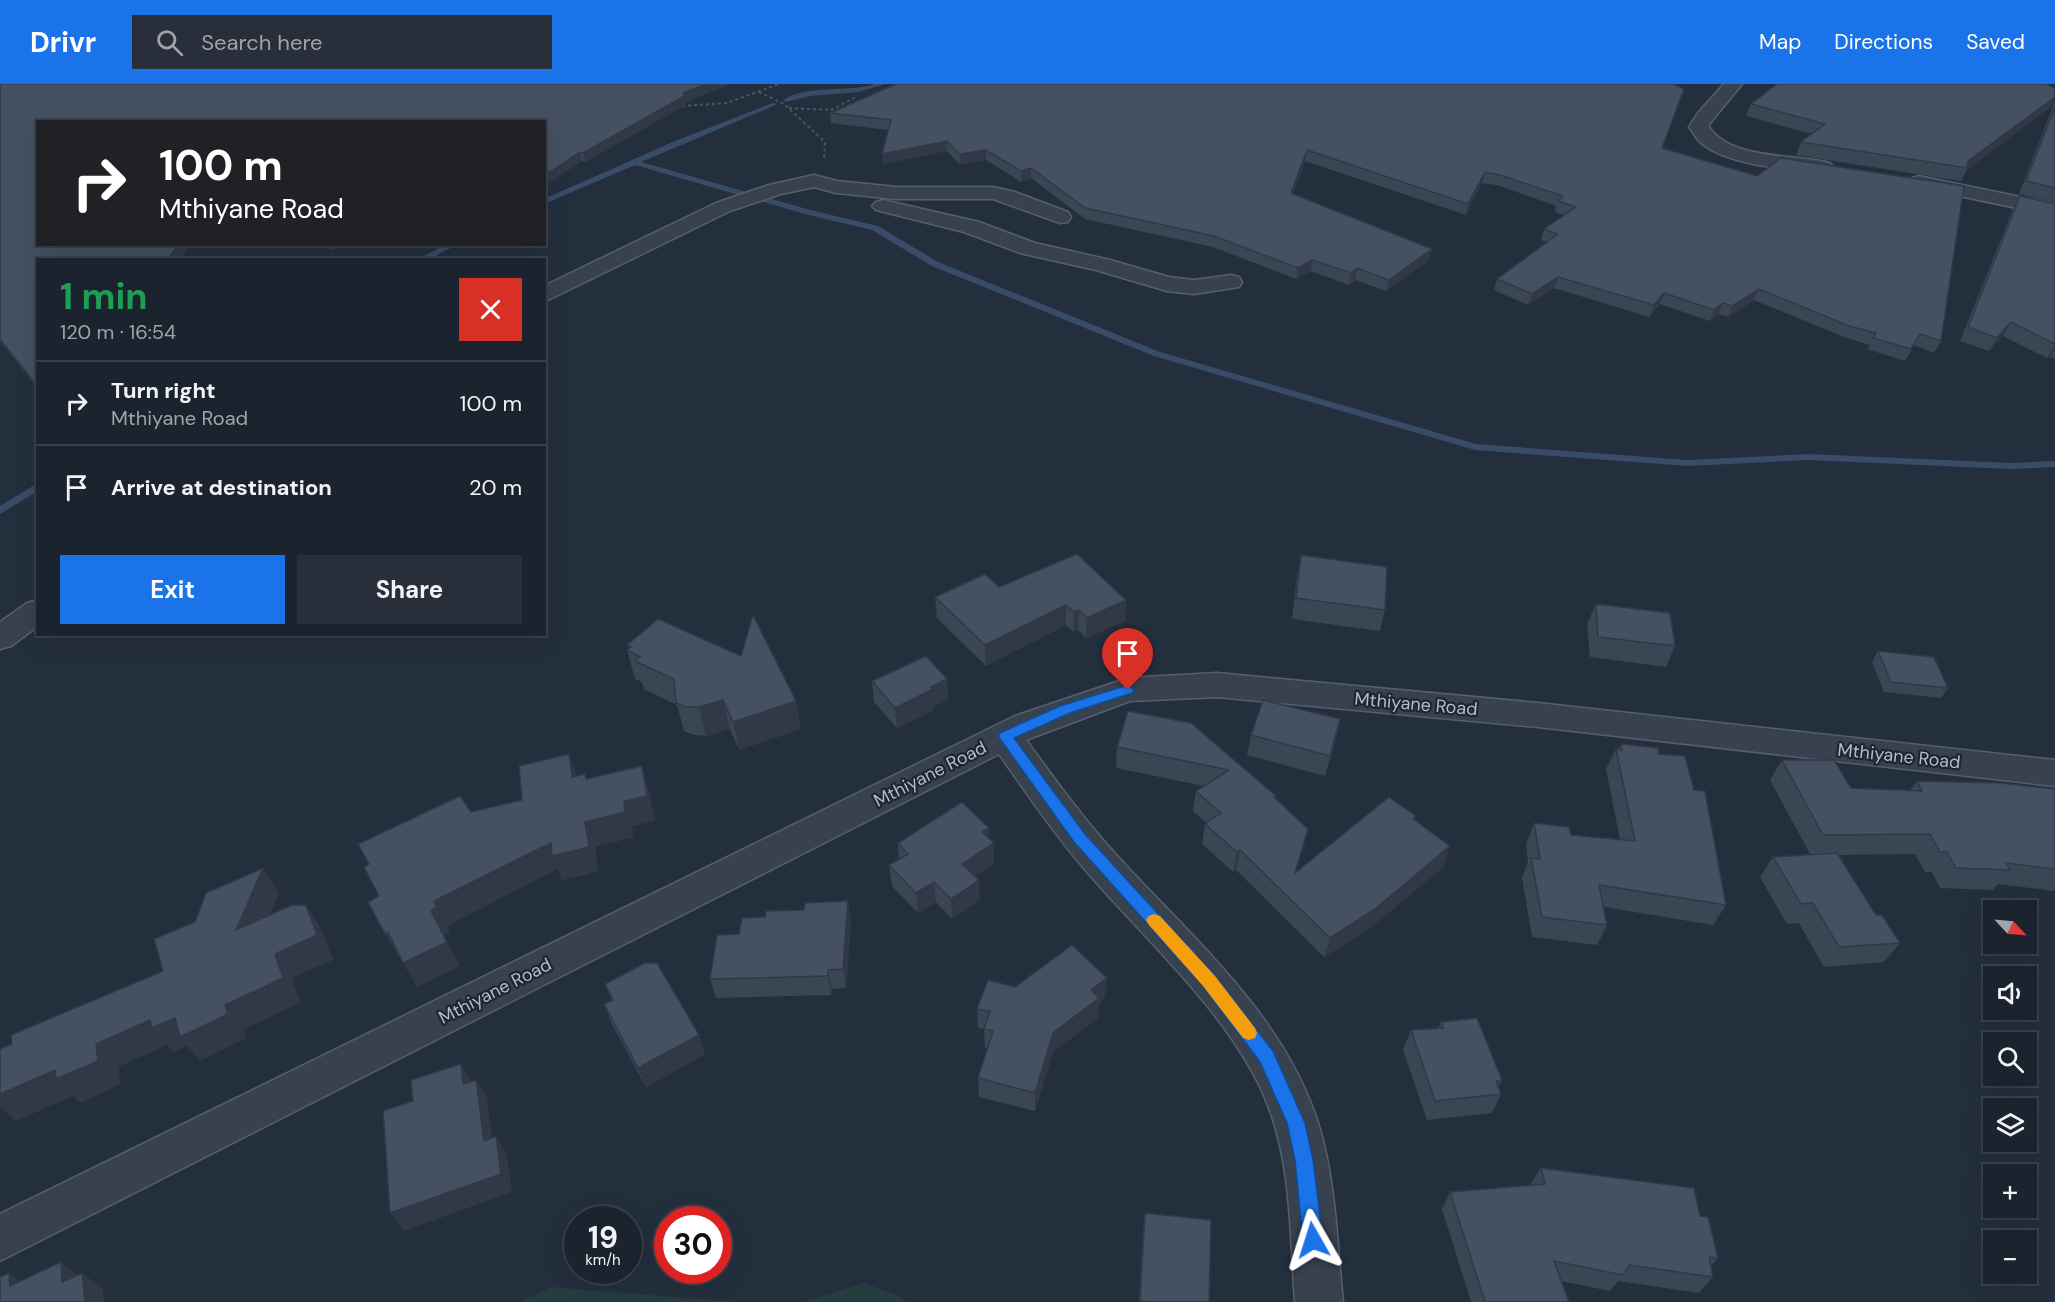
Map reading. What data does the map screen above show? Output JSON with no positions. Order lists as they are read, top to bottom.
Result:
{
  "streets": {
    "street": ["Mthiyane Road"]
  },
  "north": "bottom right",
  "page": {
    "header": "Drivr",
    "search": "Search here",
    "nav": ["Map", "Directions", "Saved"],
    "turn": ["100 m", "Mthiyane Road"],
    "heading": ["1 min", "120 m · 16:54"],
    "list": [
      {
        "name": "Turn right",
        "note": "Mthiyane Road",
        "value": "100 m"
      },
      {
        "name": "Arrive at destination",
        "value": "20 m"
      }
    ],
    "buttons": ["Exit", "Share"],
    "map_buttons": ["+", "−"],
    "speed": "19 km/h",
    "limit": "30"
  }
}
